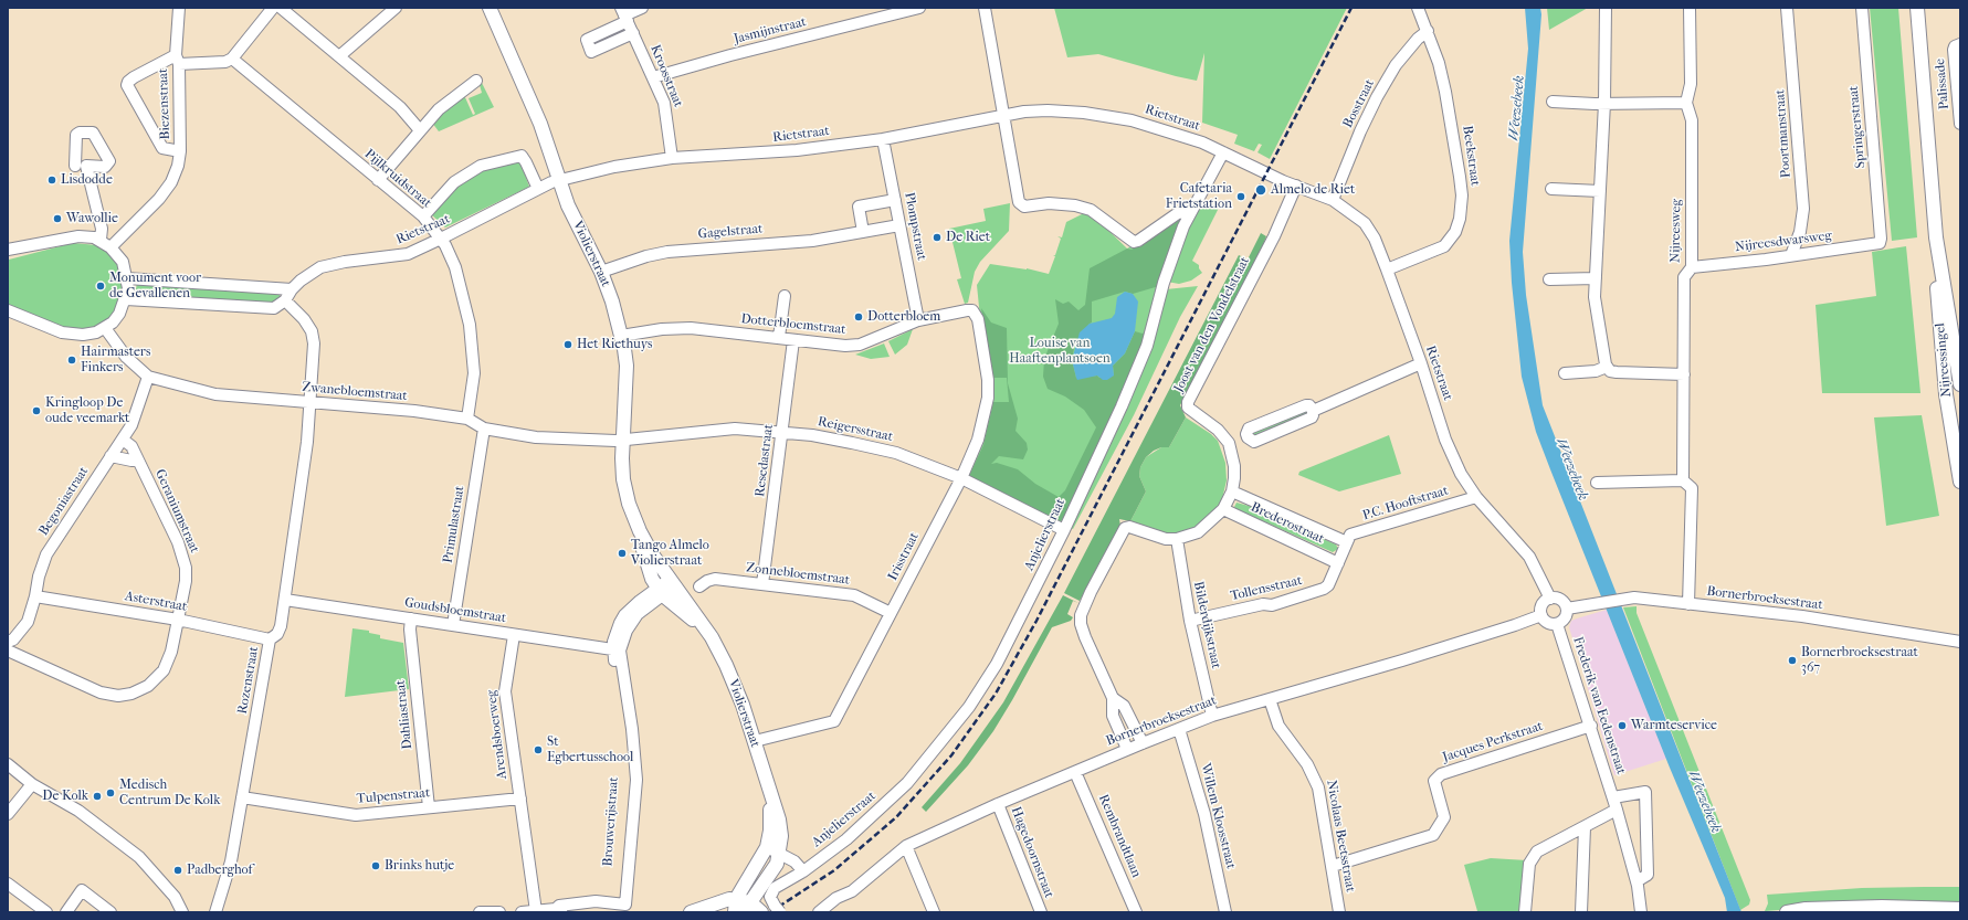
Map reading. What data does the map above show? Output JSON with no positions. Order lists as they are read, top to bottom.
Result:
{
  "streets": {
    "main road": ["Violierstraat", "Nijreessingel"],
    "street": [
      "Jasmijnstraat",
      "Kroosstraat",
      "Palissade",
      "Biezenstraat",
      "Bosstraat",
      "Rietstraat",
      "Springerstraat",
      "Poortmanstraat",
      "Beekstraat",
      "Pijlkruidstraat",
      "Plompstraat",
      "Nijreesweg",
      "Gagelstraat",
      "Nijreesdwarsweg",
      "Dotterbloemstraat",
      "Joost van den Vondelstraat",
      "Zwanebloemstraat",
      "Reigersstraat",
      "Resedastraat",
      "Begoniastraat",
      "P.C. Hooftstraat",
      "Geraniumstraat",
      "Brederostraat",
      "Primulastraat",
      "Anjelierstraat",
      "Irisstraat",
      "Zonnebloemstraat",
      "Tollensstraat",
      "Bornerbroeksestraat",
      "Asterstraat",
      "Goudsbloemstraat",
      "Bilderdijkstraat",
      "Rozenstraat",
      "Frederik van Eedenstraat",
      "Dahliastraat",
      "Arendsboerweg",
      "Jacques Perkstraat",
      "Tulpenstraat",
      "Willem Kloosstraat",
      "Brouwerijstraat",
      "Rembrandtlaan",
      "Nicolaas Beetsstraat",
      "Hagedoornstraat"
    ]
  },
  "crossings": [
    ["Jasmijnstraat", "Kroosstraat"],
    ["Kroosstraat", "Rietstraat"],
    ["Bosstraat", "Rietstraat"],
    ["Bosstraat", "Beekstraat"],
    ["Rietstraat", "Beekstraat"],
    ["Rietstraat", "Pijlkruidstraat"],
    ["Rietstraat", "Plompstraat"],
    ["Rietstraat", "Violierstraat"],
    ["Rietstraat", "Joost van den Vondelstraat"],
    ["Rietstraat", "P.C. Hooftstraat"],
    ["Rietstraat", "Anjelierstraat"],
    ["Rietstraat", "Bornerbroeksestraat"],
    ["Rietstraat", "Rozenstraat"],
    ["Rietstraat", "Frederik van Eedenstraat"],
    ["Springerstraat", "Nijreesdwarsweg"],
    ["Poortmanstraat", "Nijreesdwarsweg"],
    ["Pijlkruidstraat", "Zwanebloemstraat"],
    ["Plompstraat", "Gagelstraat"],
    ["Plompstraat", "Dotterbloemstraat"],
    ["Nijreesweg", "Nijreesdwarsweg"],
    ["Nijreesweg", "Bornerbroeksestraat"],
    ["Gagelstraat", "Violierstraat"],
    ["Violierstraat", "Dotterbloemstraat"],
    ["Violierstraat", "Zwanebloemstraat"],
    ["Violierstraat", "Reigersstraat"],
    ["Violierstraat", "Irisstraat"],
    ["Violierstraat", "Brouwerijstraat"],
    ["Dotterbloemstraat", "Resedastraat"],
    ["Dotterbloemstraat", "Irisstraat"],
    ["Joost van den Vondelstraat", "Brederostraat"],
    ["Joost van den Vondelstraat", "Bornerbroeksestraat"],
    ["Joost van den Vondelstraat", "Bilderdijkstraat"],
    ["Zwanebloemstraat", "Reigersstraat"],
    ["Zwanebloemstraat", "Begoniastraat"],
    ["Zwanebloemstraat", "Primulastraat"],
    ["Zwanebloemstraat", "Rozenstraat"],
    ["Reigersstraat", "Resedastraat"],
    ["Reigersstraat", "Anjelierstraat"],
    ["Reigersstraat", "Irisstraat"],
    ["Resedastraat", "Zonnebloemstraat"],
    ["Begoniastraat", "Geraniumstraat"],
    ["Begoniastraat", "Asterstraat"],
    ["P.C. Hooftstraat", "Brederostraat"],
    ["P.C. Hooftstraat", "Tollensstraat"],
    ["Geraniumstraat", "Asterstraat"],
    ["Brederostraat", "Tollensstraat"],
    ["Primulastraat", "Goudsbloemstraat"],
    ["Irisstraat", "Zonnebloemstraat"],
    ["Tollensstraat", "Bilderdijkstraat"],
    ["Bornerbroeksestraat", "Bilderdijkstraat"],
    ["Bornerbroeksestraat", "Frederik van Eedenstraat"],
    ["Bornerbroeksestraat", "Willem Kloosstraat"],
    ["Bornerbroeksestraat", "Rembrandtlaan"],
    ["Bornerbroeksestraat", "Nicolaas Beetsstraat"],
    ["Bornerbroeksestraat", "Hagedoornstraat"],
    ["Asterstraat", "Rozenstraat"],
    ["Goudsbloemstraat", "Rozenstraat"],
    ["Goudsbloemstraat", "Dahliastraat"],
    ["Goudsbloemstraat", "Arendsboerweg"],
    ["Goudsbloemstraat", "Brouwerijstraat"],
    ["Rozenstraat", "Tulpenstraat"],
    ["Frederik van Eedenstraat", "Jacques Perkstraat"],
    ["Dahliastraat", "Tulpenstraat"],
    ["Arendsboerweg", "Tulpenstraat"],
    ["Arendsboerweg", "Brouwerijstraat"],
    ["Jacques Perkstraat", "Nicolaas Beetsstraat"]
  ],
  "water": ["Weezebeek"],
  "parks": ["Louise van Haaftenplantsoen"],
  "places": [
    "Lisdodde",
    "Almelo de Riet",
    "Cafetaria Frietstation",
    "Wawollie",
    "De Riet",
    "Monument voor de Gevallenen",
    "Dotterbloem",
    "Het Riethuys",
    "Hairmasters Finkers",
    "Kringloop De oude veemarkt",
    "Tango Almelo Violierstraat",
    "Bornerbroeksestraat 367",
    "Warmteservice",
    "St Egbertusschool",
    "Medisch Centrum De Kolk",
    "De Kolk",
    "Brinks hutje",
    "Padberghof"
  ]
}
